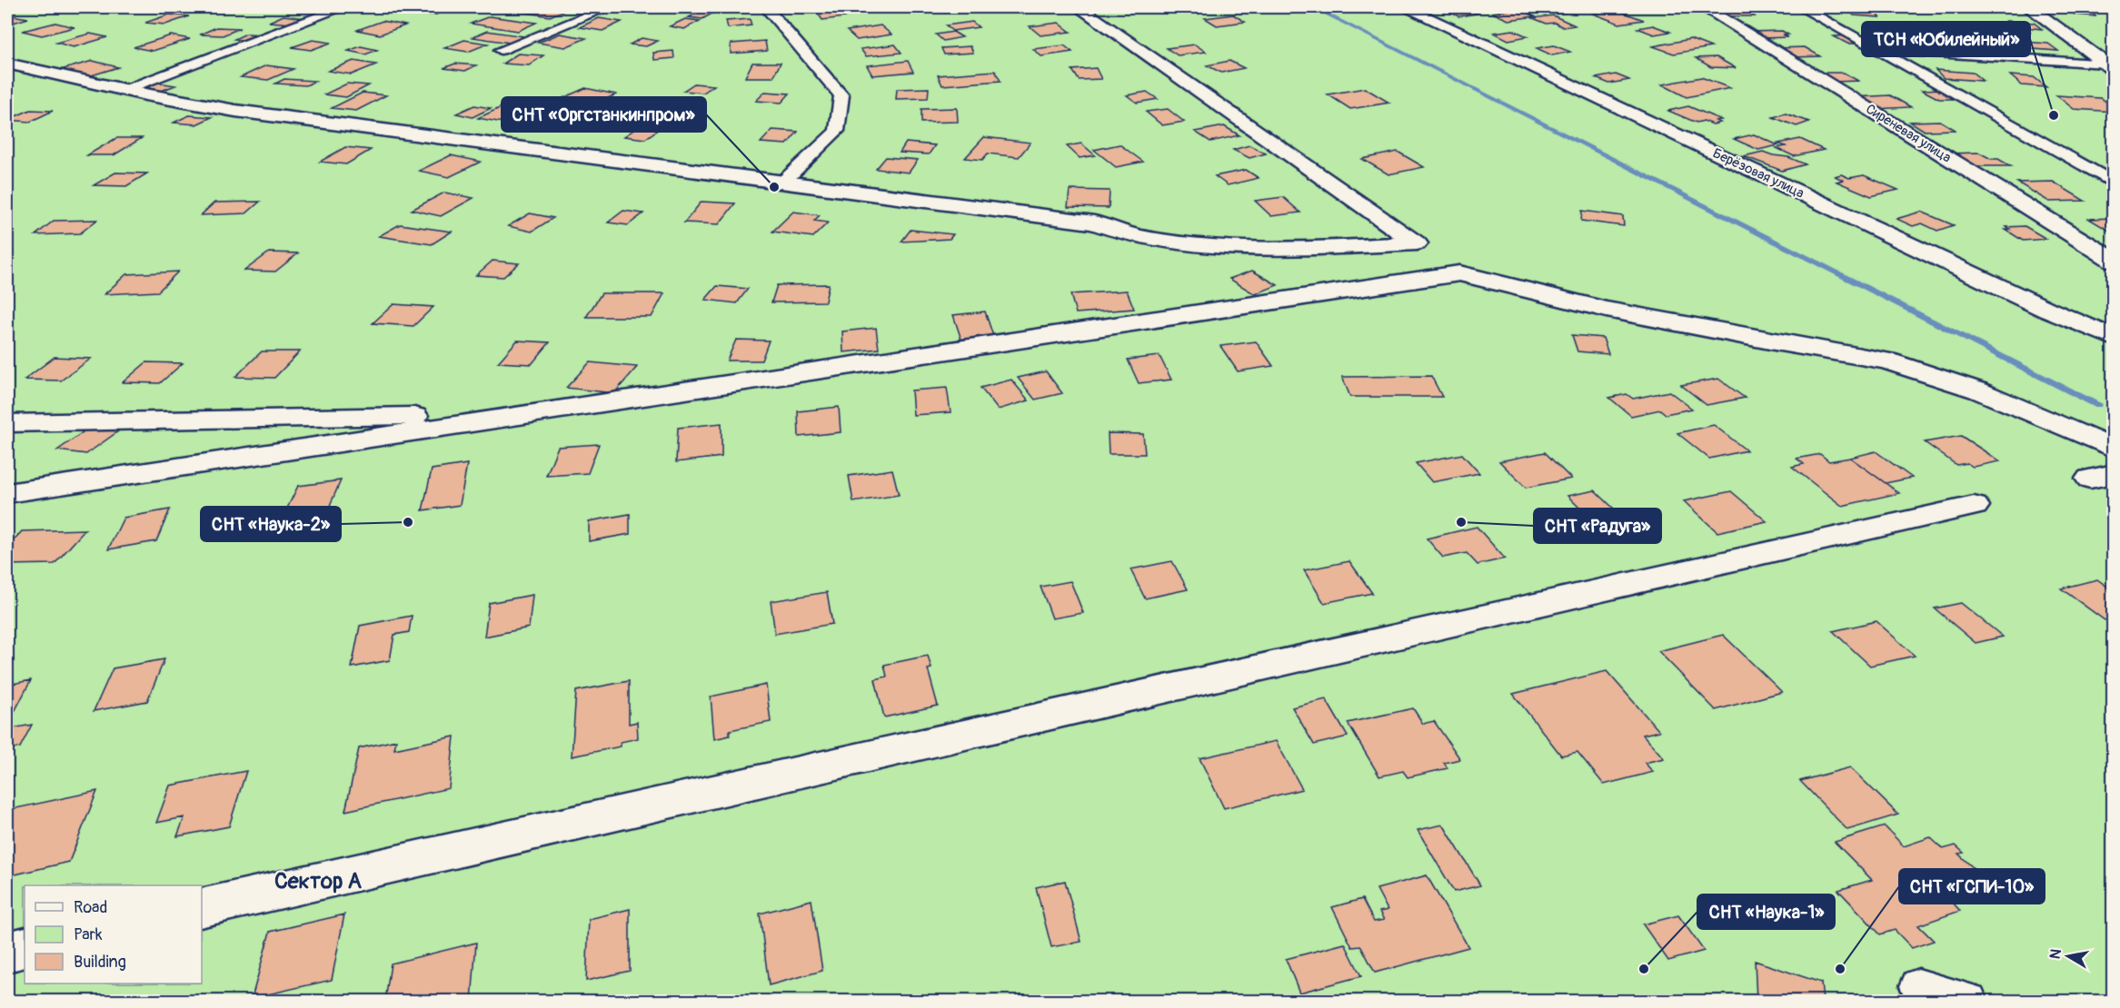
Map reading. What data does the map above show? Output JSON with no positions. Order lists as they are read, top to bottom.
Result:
{
  "streets": {
    "street": ["Сиреневая улица", "Берёзовая улица"]
  },
  "districts": ["Сектор А"],
  "places": [
    "ТСН «Юбилейный»",
    "СНТ «Оргстанкинпром»",
    "СНТ «Наука-2»",
    "СНТ «Радуга»",
    "СНТ «Наука-1»",
    "СНТ «ГСПИ-10»"
  ],
  "legend": ["Road", "Park", "Building"],
  "north": "left"
}
